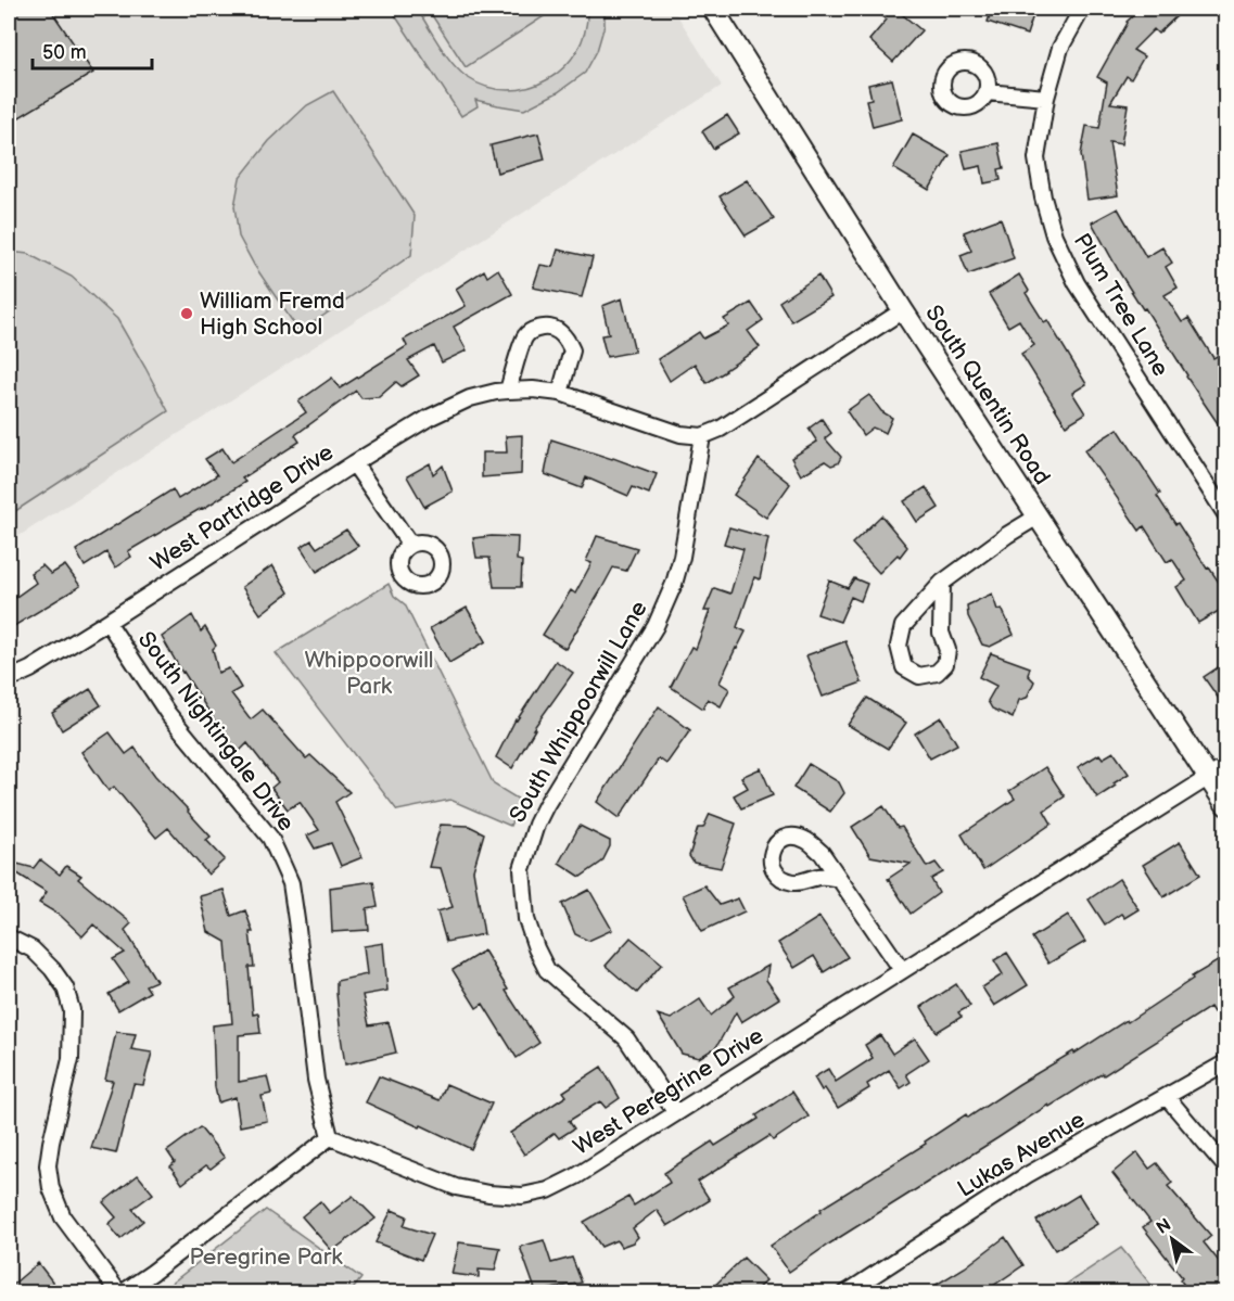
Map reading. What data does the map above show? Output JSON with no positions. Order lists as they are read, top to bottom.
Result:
{
  "streets": {
    "main road": ["South Quentin Road"],
    "street": [
      "Plum Tree Lane",
      "West Partridge Drive",
      "South Whippoorwill Lane",
      "South Nightingale Drive",
      "West Peregrine Drive",
      "Lukas Avenue"
    ]
  },
  "crossings": [
    ["South Quentin Road", "West Peregrine Drive"],
    ["West Partridge Drive", "South Whippoorwill Lane"],
    ["West Partridge Drive", "South Nightingale Drive"],
    ["South Whippoorwill Lane", "West Peregrine Drive"],
    ["South Nightingale Drive", "West Peregrine Drive"]
  ],
  "parks": ["Whippoorwill Park", "Peregrine Park"],
  "places": ["William Fremd High School"],
  "scale_bar": "50 m",
  "north": "top left"
}
